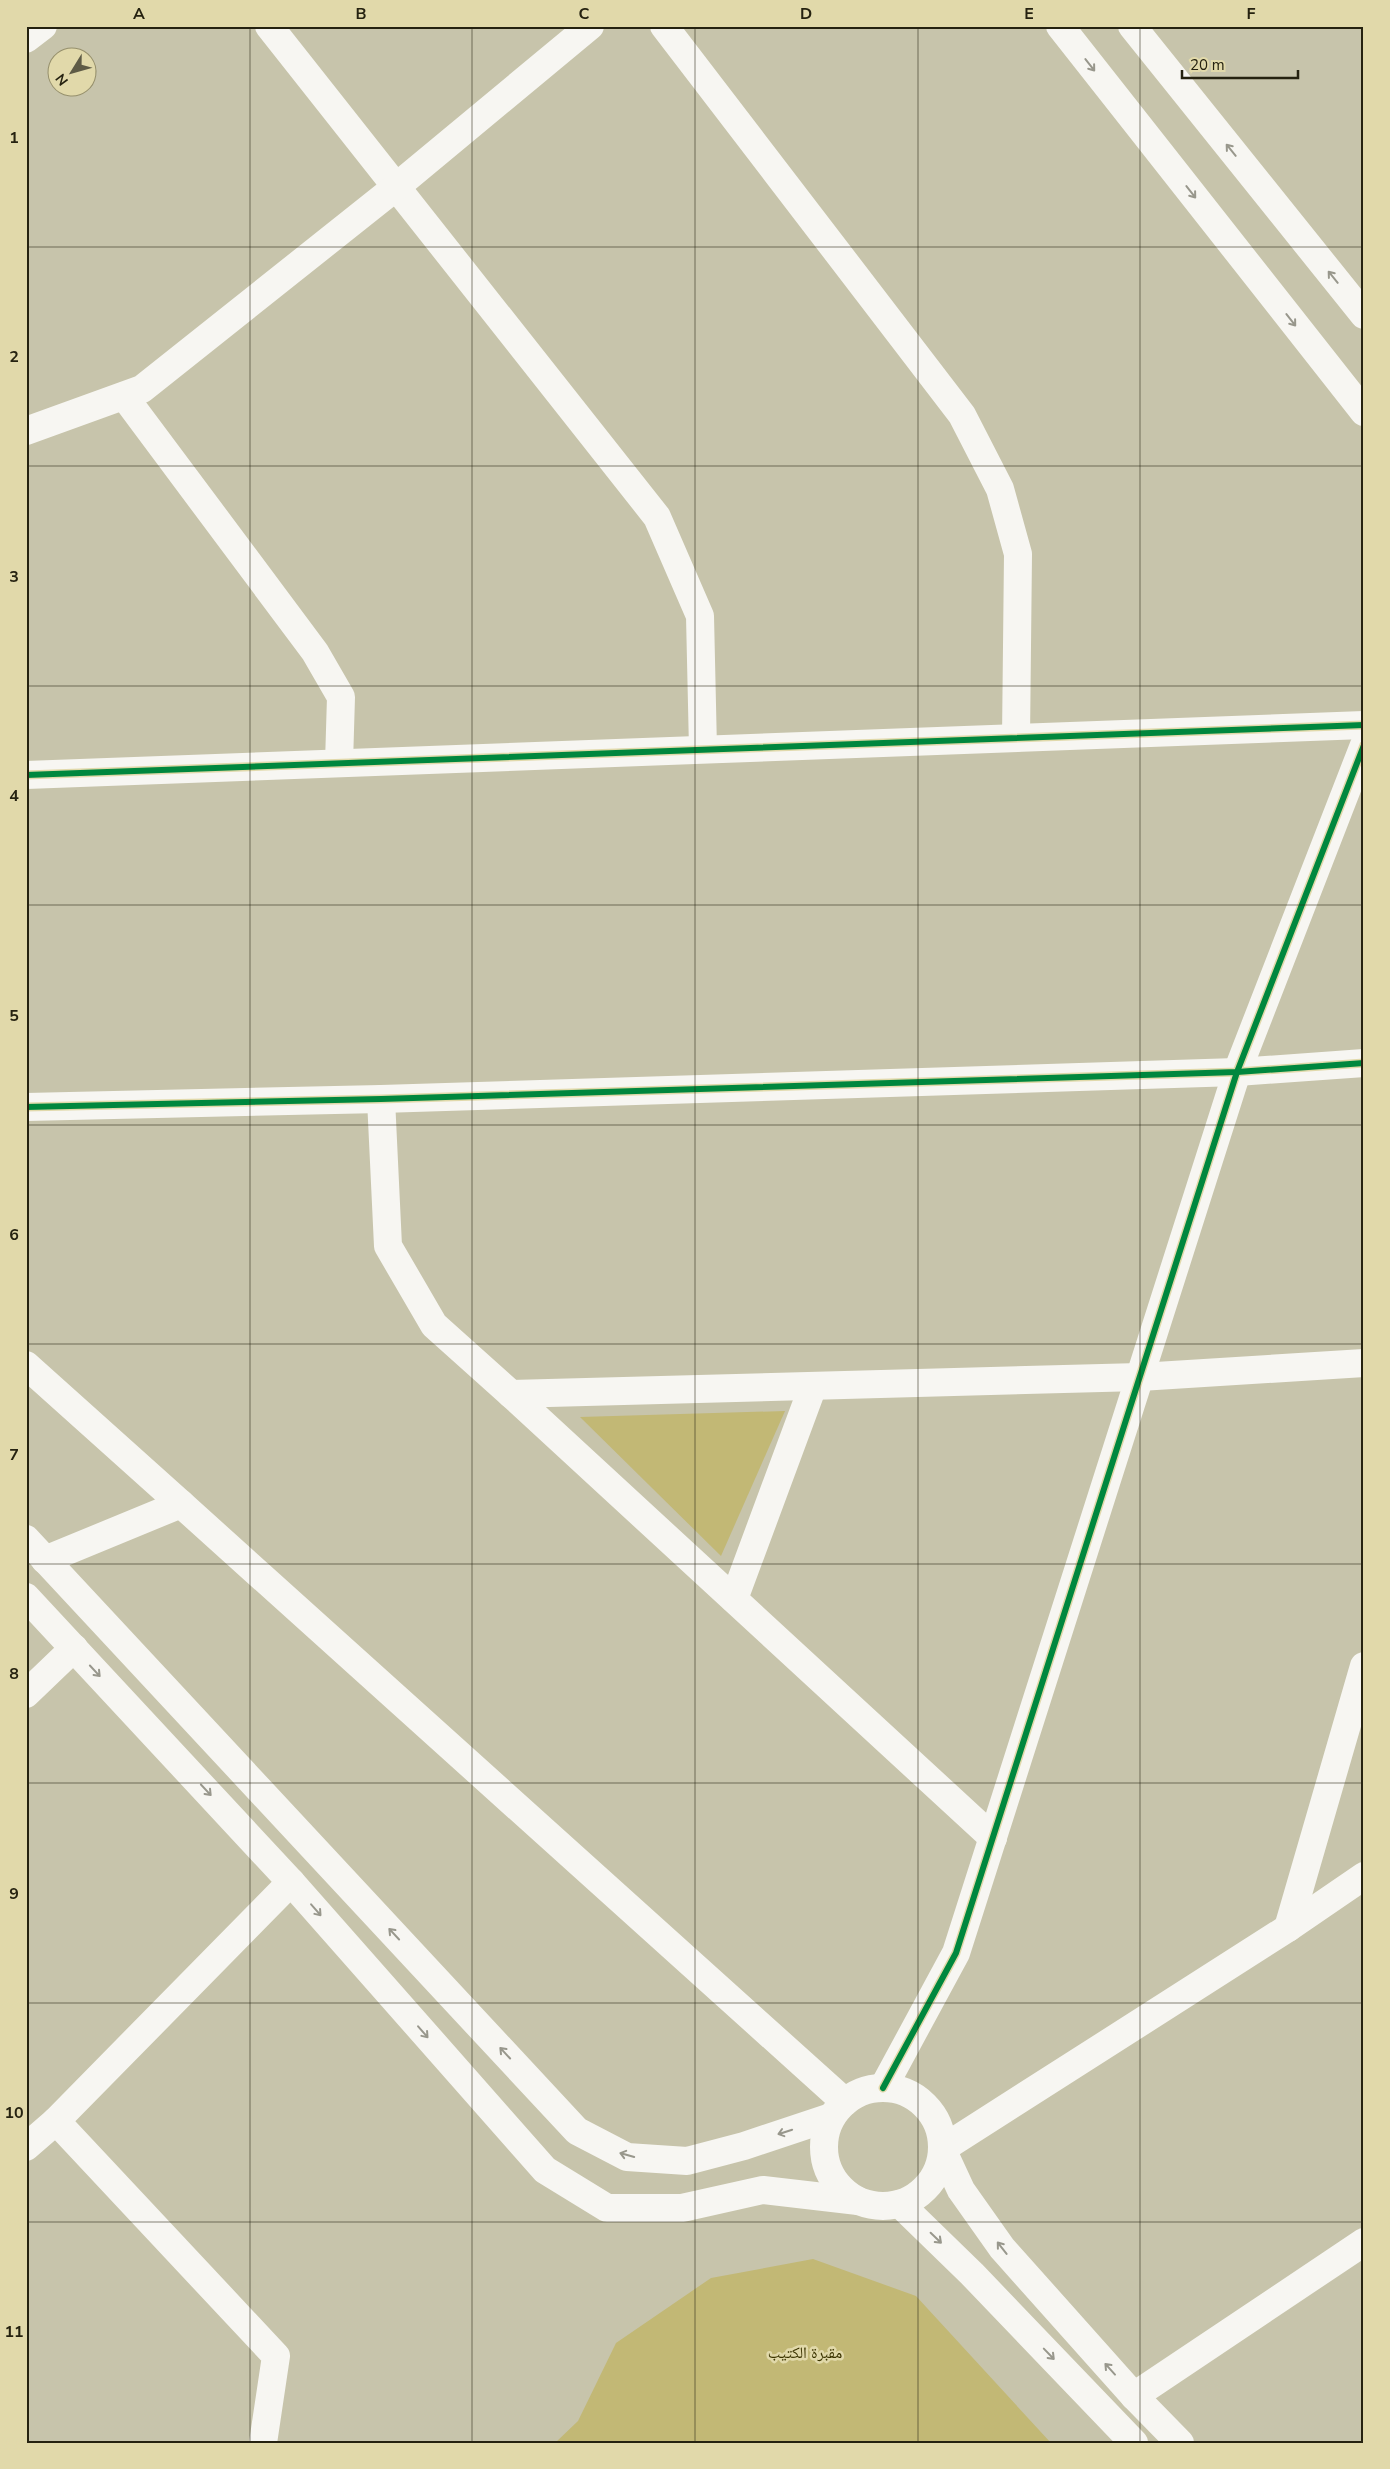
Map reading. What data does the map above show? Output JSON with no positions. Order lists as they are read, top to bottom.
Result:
{
  "parks": ["مقبرة الكتيب"],
  "scale_bar": "20 m",
  "north": "bottom left",
  "grid": {
    "columns": [
      "A",
      "B",
      "C",
      "D",
      "E",
      "F"
    ],
    "rows": [
      "1",
      "2",
      "3",
      "4",
      "5",
      "6",
      "7",
      "8",
      "9",
      "10",
      "11"
    ]
  }
}
